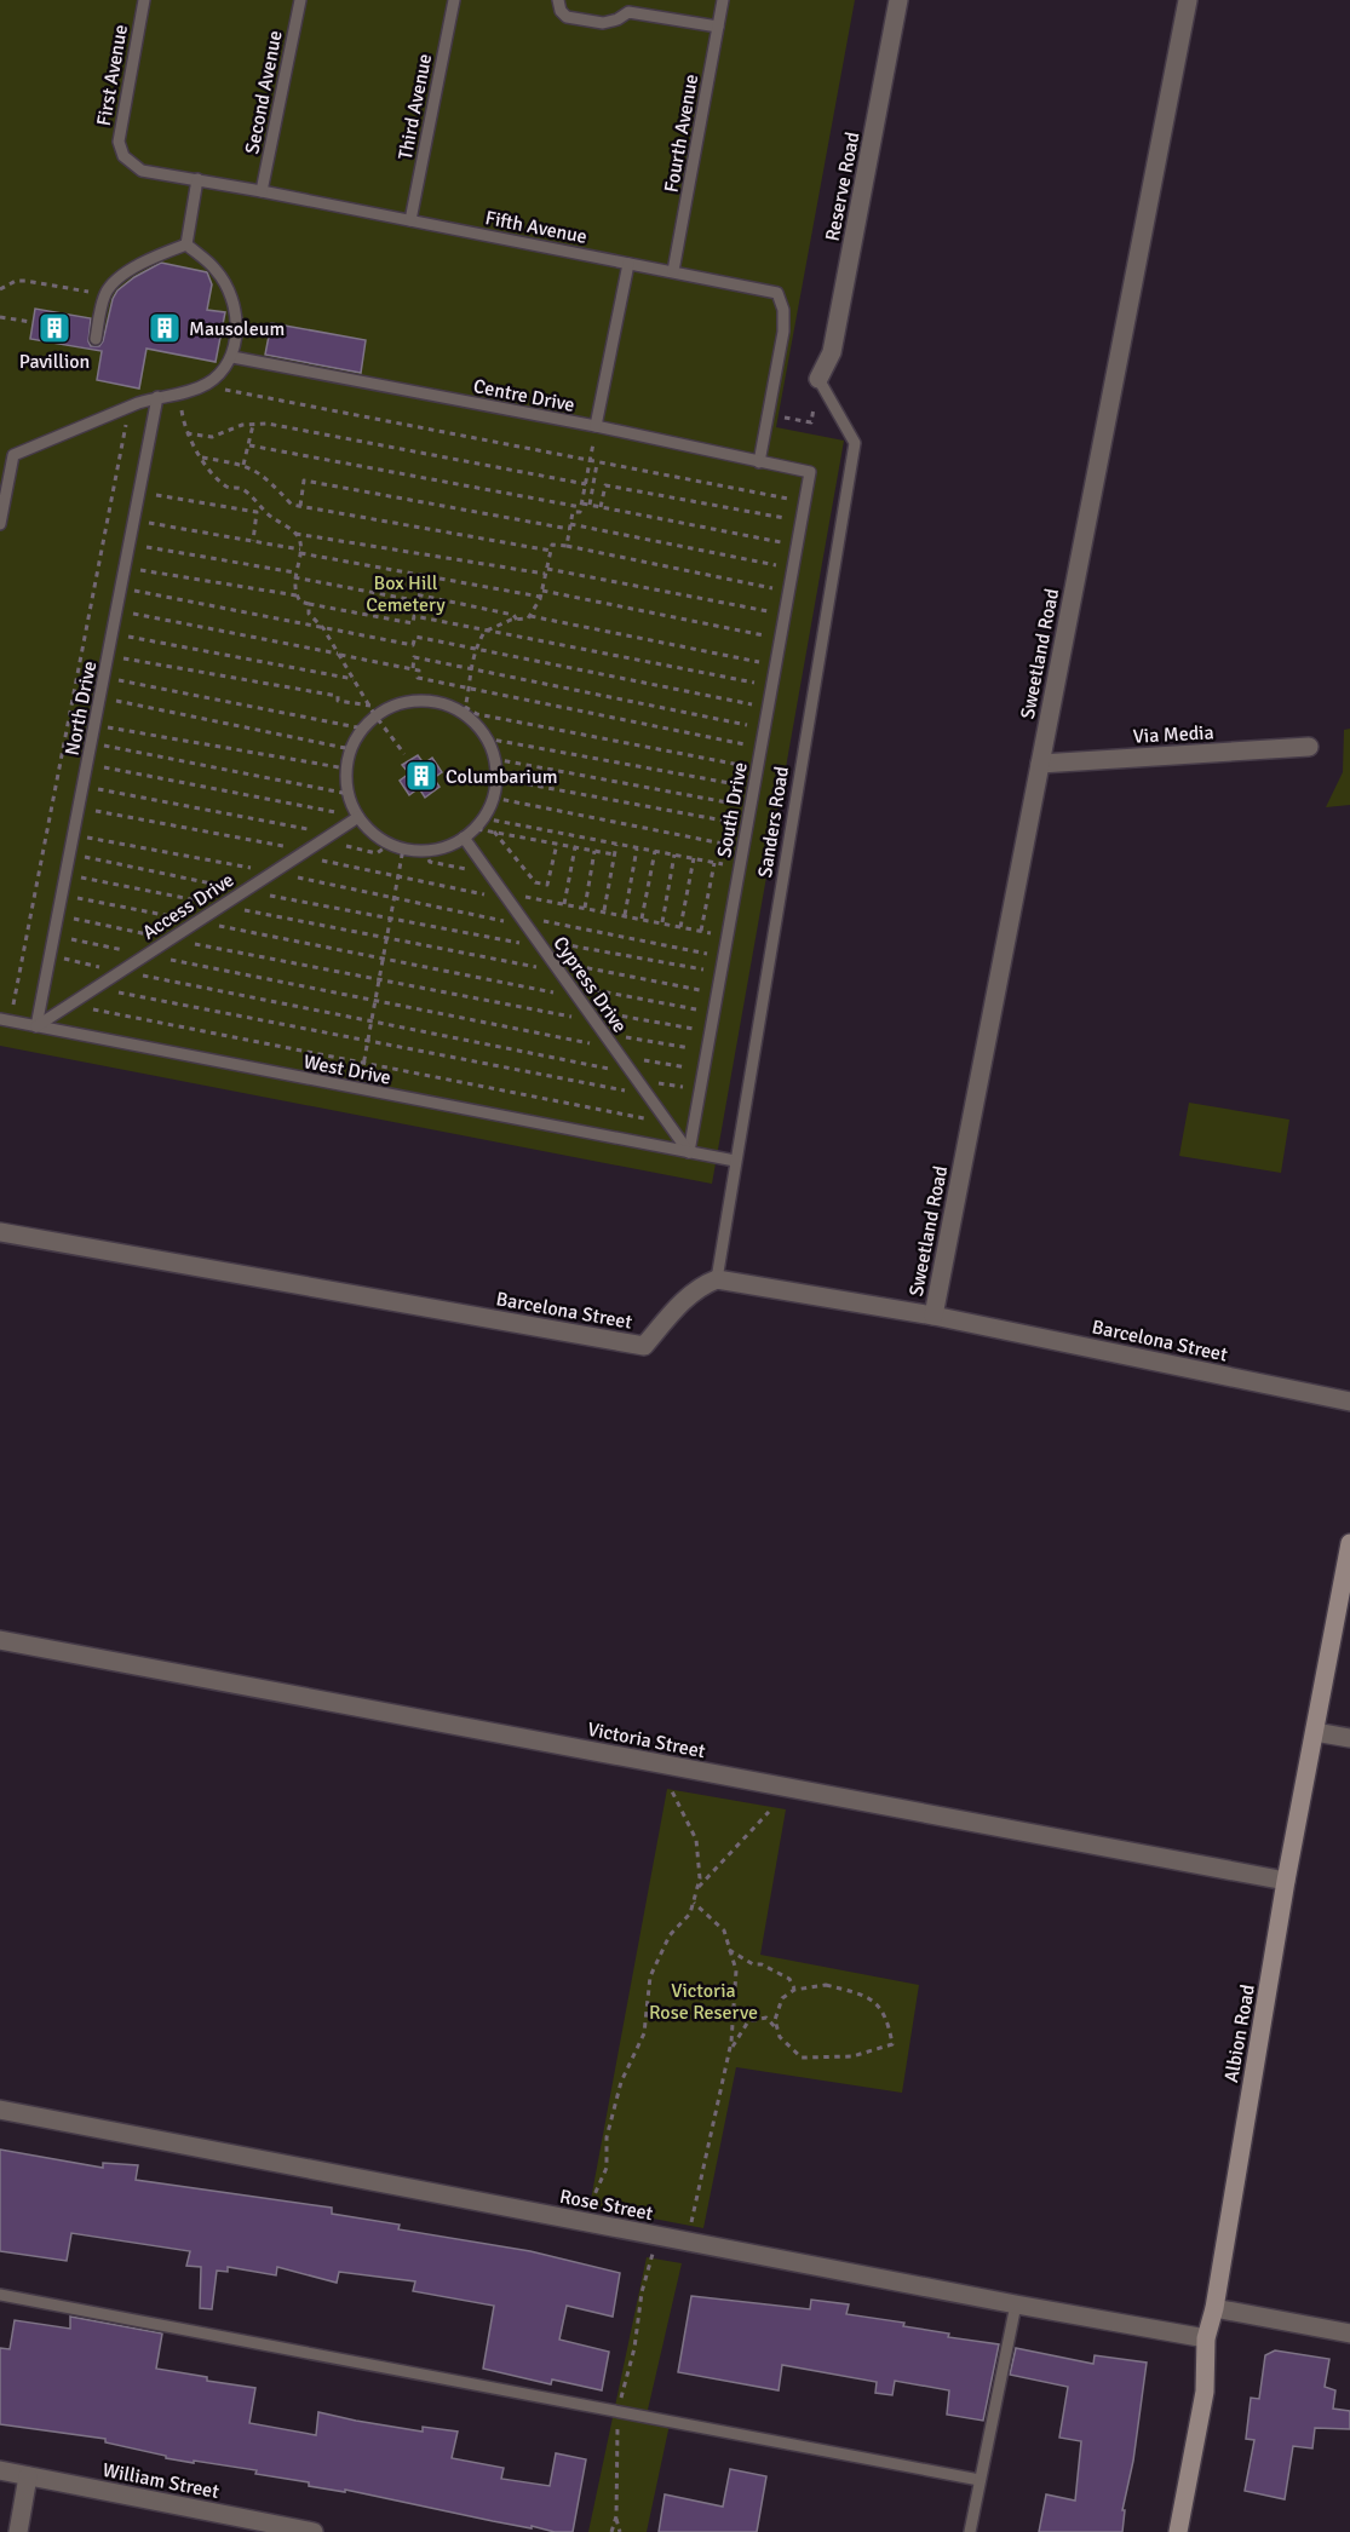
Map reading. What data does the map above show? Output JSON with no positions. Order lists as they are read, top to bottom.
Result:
{
  "streets": {
    "street": [
      "Reserve Road",
      "Sweetland Road",
      "Via Media",
      "Barcelona Street",
      "Victoria Street",
      "Albion Road",
      "Rose Street",
      "William Street"
    ],
    "lane": [
      "First Avenue",
      "Second Avenue",
      "Third Avenue",
      "Fourth Avenue",
      "Fifth Avenue",
      "Centre Drive",
      "North Drive",
      "South Drive",
      "Sanders Road",
      "Access Drive",
      "Cypress Drive",
      "West Drive"
    ]
  },
  "crossings": [
    ["First Avenue", "Fifth Avenue"],
    ["Second Avenue", "Fifth Avenue"],
    ["Third Avenue", "Fifth Avenue"],
    ["Fourth Avenue", "Fifth Avenue"],
    ["Reserve Road", "Sanders Road"],
    ["Fifth Avenue", "Centre Drive"],
    ["Centre Drive", "South Drive"],
    ["Sweetland Road", "Via Media"],
    ["Sweetland Road", "Barcelona Street"],
    ["North Drive", "Access Drive"],
    ["North Drive", "West Drive"],
    ["South Drive", "Cypress Drive"],
    ["South Drive", "West Drive"],
    ["Sanders Road", "West Drive"],
    ["Sanders Road", "Barcelona Street"],
    ["Access Drive", "Cypress Drive"],
    ["Access Drive", "West Drive"],
    ["Cypress Drive", "West Drive"],
    ["Victoria Street", "Albion Road"],
    ["Albion Road", "Rose Street"]
  ],
  "parks": ["Box Hill Cemetery", "Victoria Rose Reserve"],
  "places": {
    "building": ["Pavillion", "Mausoleum", "Columbarium"]
  }
}
